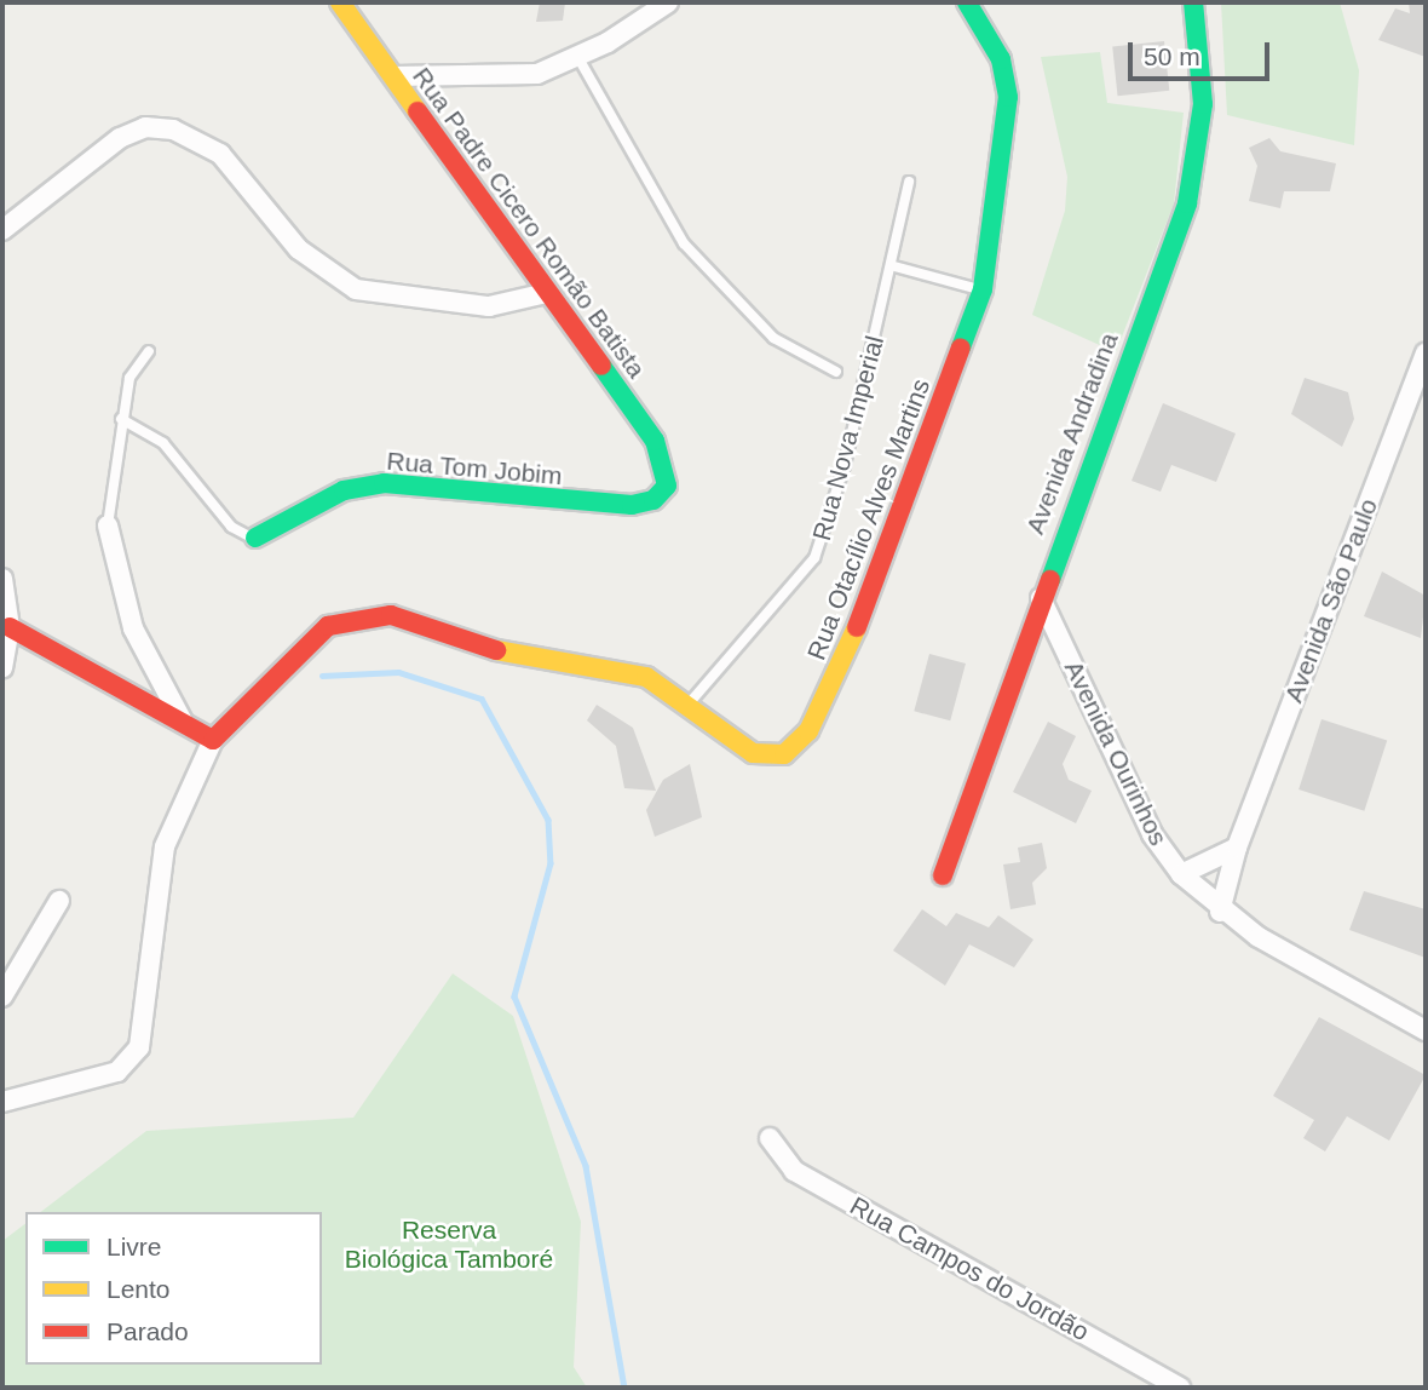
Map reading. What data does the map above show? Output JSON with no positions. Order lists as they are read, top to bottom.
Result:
{
  "streets": {
    "street": [
      "Rua Padre Cicero Romão Batista",
      "Avenida Andradina",
      "Rua Tom Jobim",
      "Rua Otacílio Alves Martins",
      "Avenida São Paulo",
      "Avenida Ourinhos",
      "Rua Campos do Jordão"
    ],
    "lane": ["Rua Nova Imperial"]
  },
  "crossings": [
    ["Rua Padre Cicero Romão Batista", "Rua Tom Jobim"],
    ["Avenida Andradina", "Avenida Ourinhos"],
    ["Rua Nova Imperial", "Rua Otacílio Alves Martins"],
    ["Avenida São Paulo", "Avenida Ourinhos"]
  ],
  "parks": ["Reserva Biológica Tamboré"],
  "legend": ["Livre", "Lento", "Parado"],
  "scale_bar": "50 m"
}
